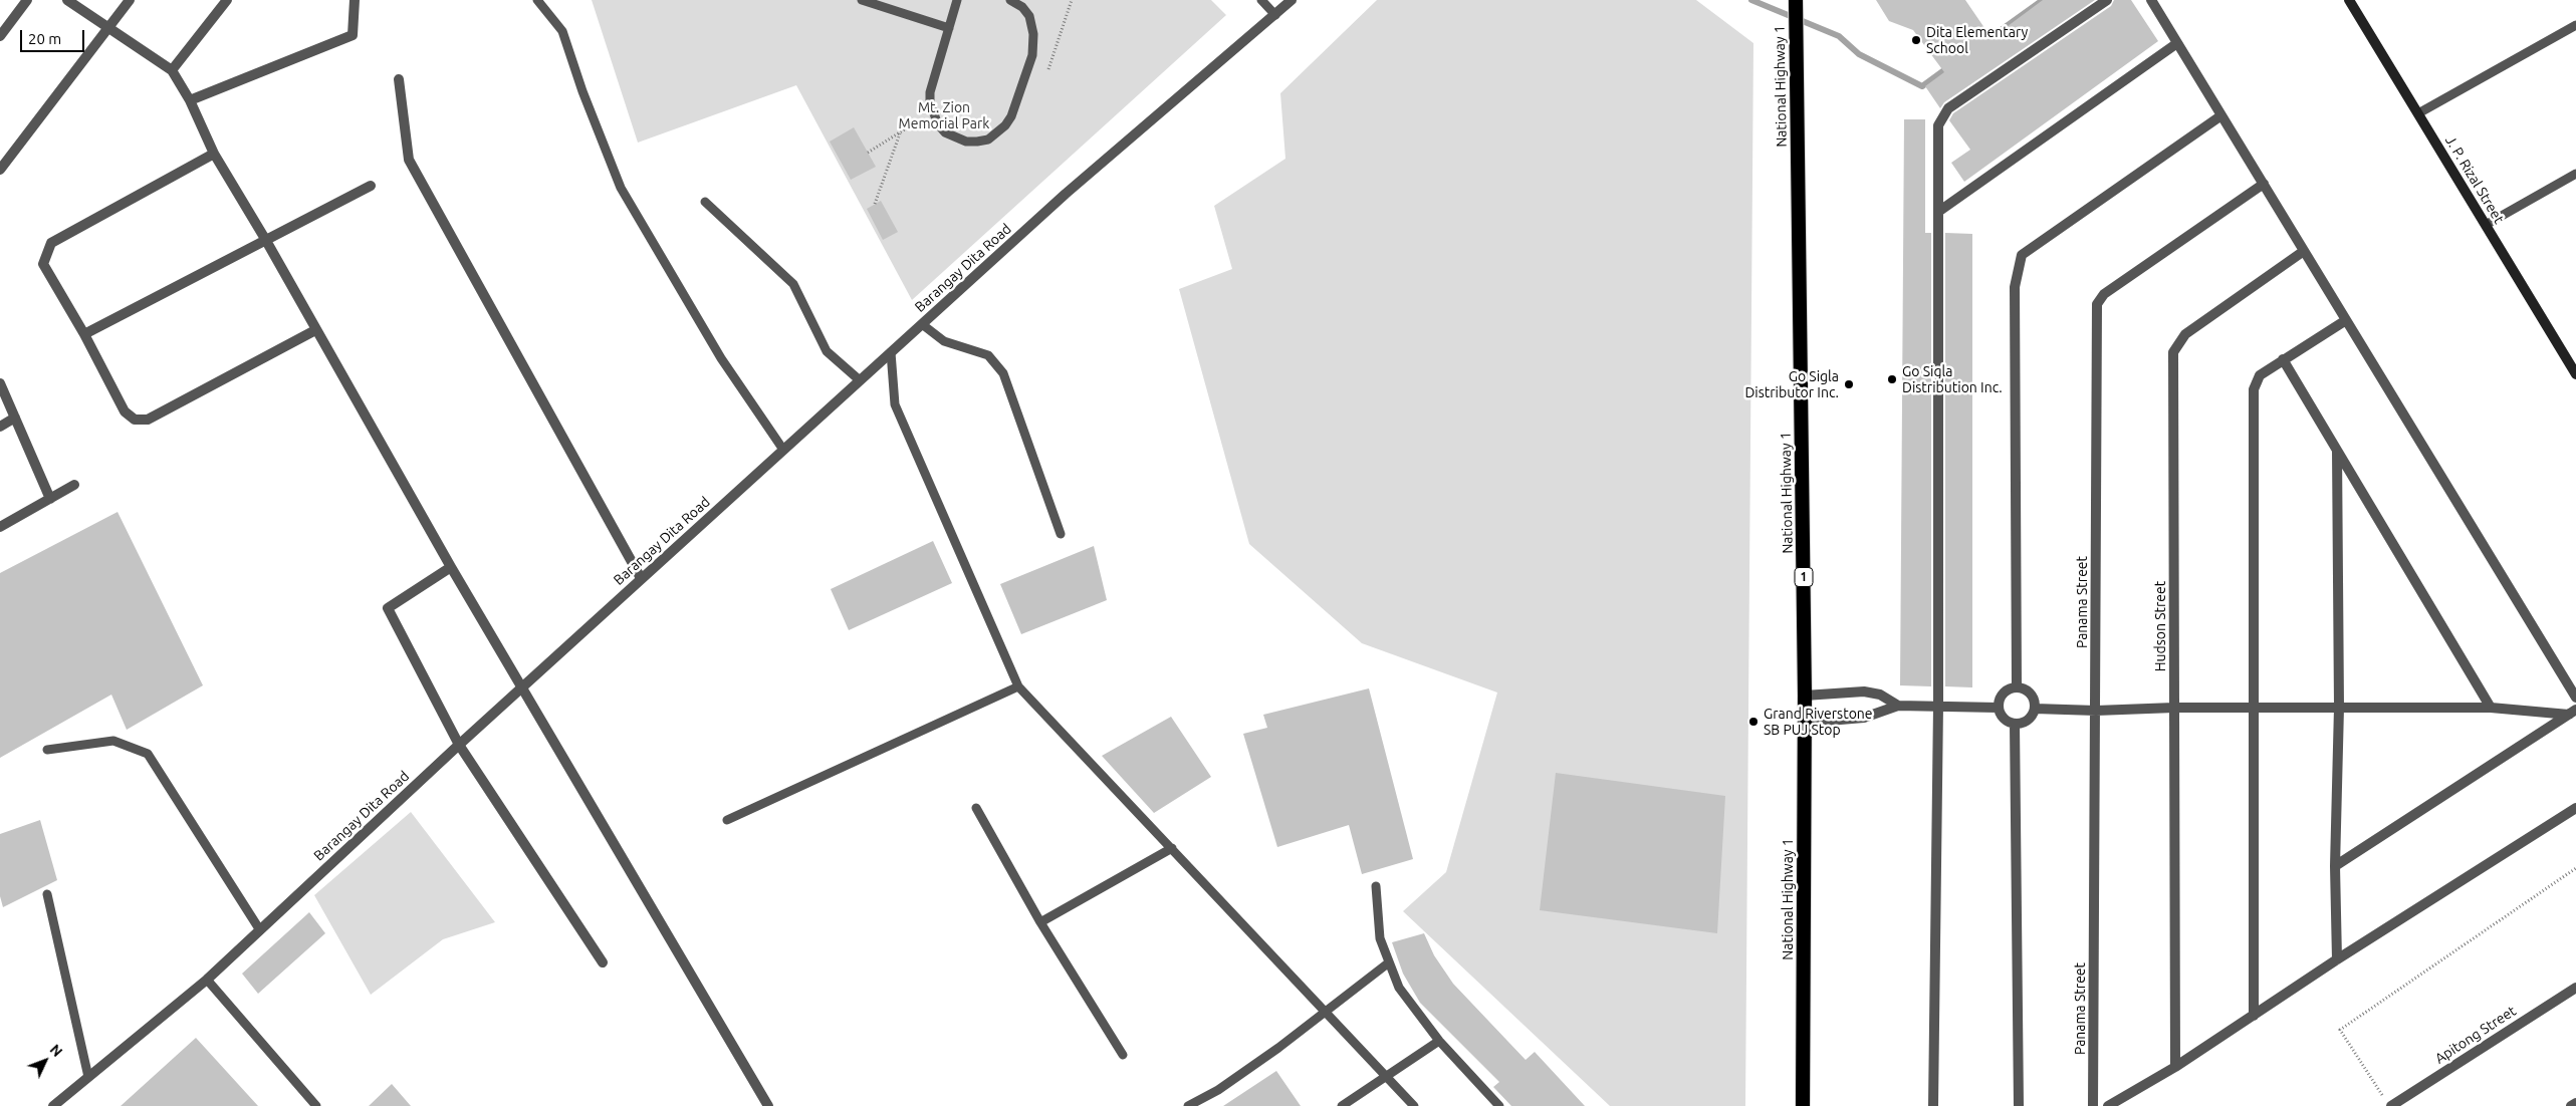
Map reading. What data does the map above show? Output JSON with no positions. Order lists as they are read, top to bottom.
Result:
{
  "streets": {
    "highway": ["National Highway 1", "1"],
    "main road": ["J. P. Rizal Street"],
    "street": [
      "Barangay Dita Road",
      "Panama Street",
      "Hudson Street",
      "Apitong Street"
    ]
  },
  "parks": ["Mt. Zion Memorial Park"],
  "places": [
    "Dita Elementary School",
    "Go Sigla Distribution Inc.",
    "Go Sigla Distributor Inc.",
    "Grand Riverstone SB PUJ Stop"
  ],
  "scale_bar": "20 m",
  "north": "top right"
}
